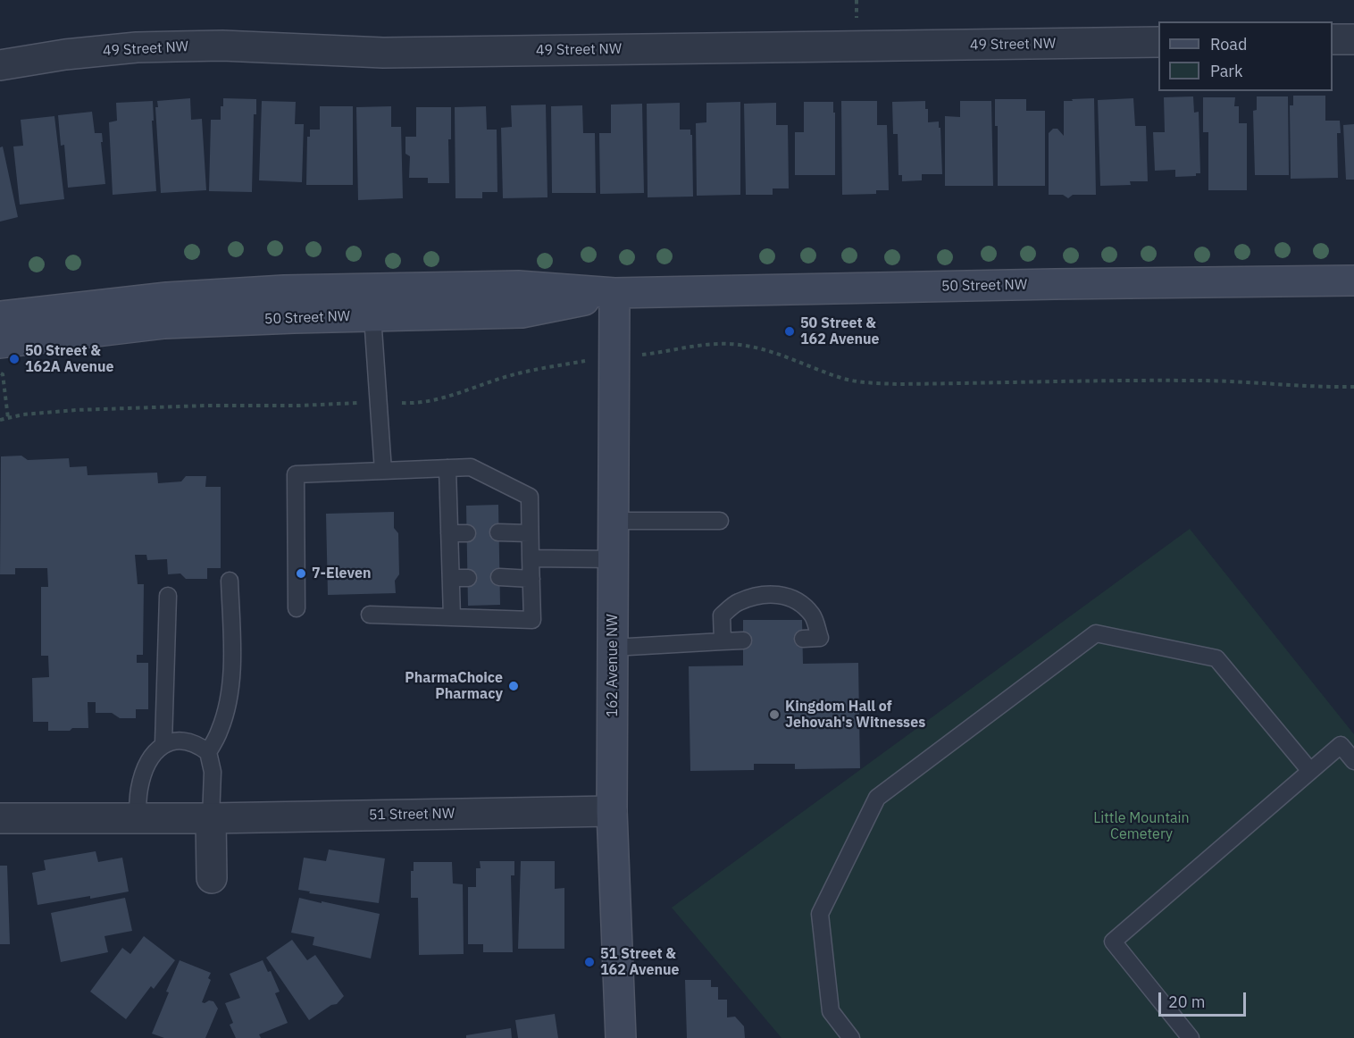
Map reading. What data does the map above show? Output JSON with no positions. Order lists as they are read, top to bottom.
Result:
{
  "streets": {
    "main road": ["50 Street NW", "162 Avenue NW"],
    "street": ["49 Street NW", "51 Street NW"]
  },
  "crossings": [
    ["50 Street NW", "162 Avenue NW"],
    ["162 Avenue NW", "51 Street NW"]
  ],
  "parks": ["Little Mountain Cemetery"],
  "places": [
    "50 Street & 162 Avenue",
    "50 Street & 162A Avenue",
    "7-Eleven",
    "PharmaChoice Pharmacy",
    "Kingdom Hall of Jehovah's Witnesses",
    "51 Street & 162 Avenue"
  ],
  "legend": ["Road", "Park"],
  "scale_bar": "20 m"
}
